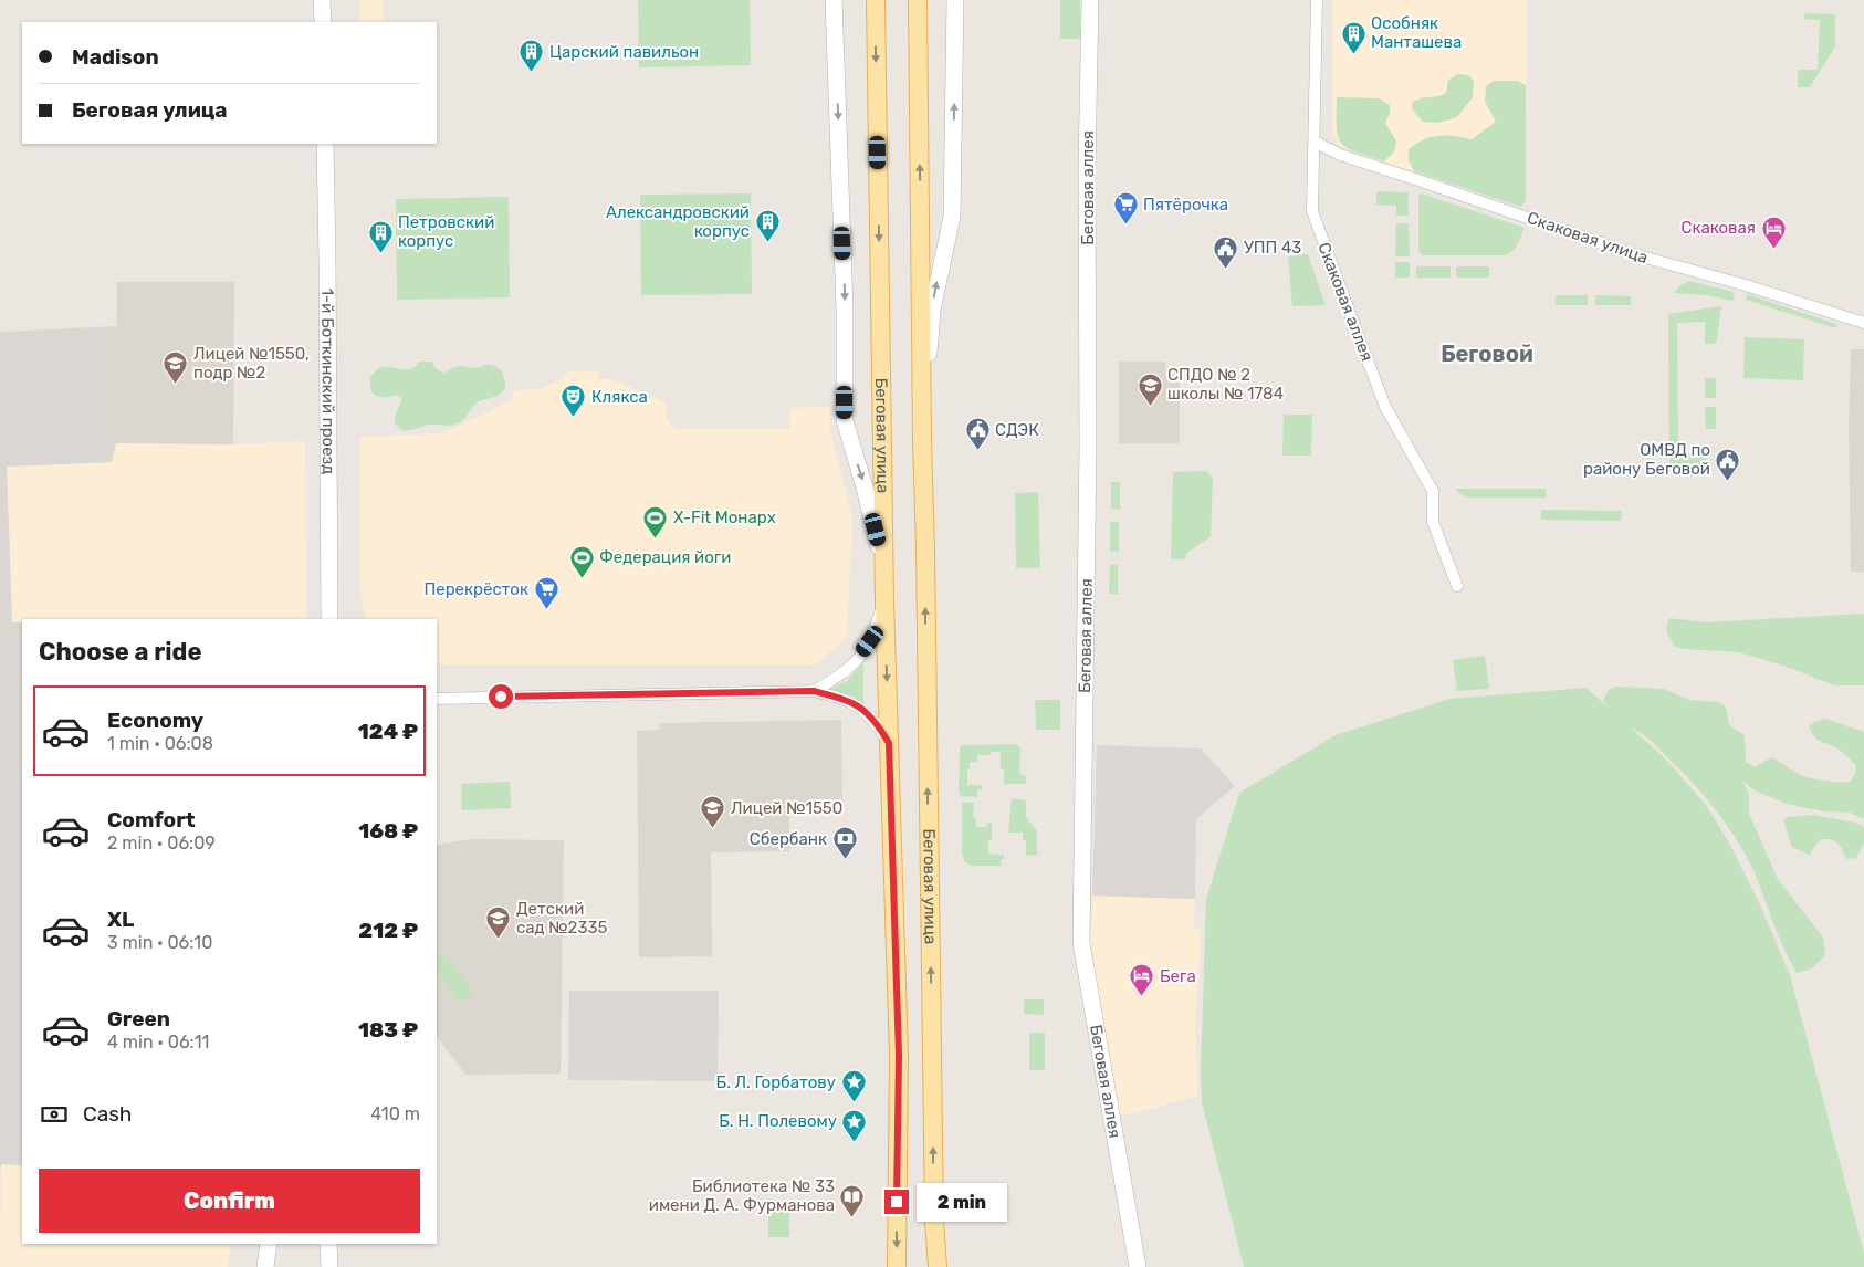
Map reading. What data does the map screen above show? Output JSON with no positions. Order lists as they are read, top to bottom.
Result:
{
  "streets": {
    "main road": ["Беговая улица"],
    "street": [
      "Беговая аллея",
      "Скаковая улица",
      "Скаковая аллея",
      "1-й Боткинский проезд"
    ]
  },
  "crossings": [
    ["Скаковая улица", "Скаковая аллея"]
  ],
  "districts": ["Беговой"],
  "places": {
    "building": [
      "Особняк Манташева",
      "Царский павильон",
      "Александровский корпус",
      "Петровский корпус"
    ],
    "supermarket": ["Пятёрочка", "Перекрёсток"],
    "hotel": ["Скаковая", "Бега"],
    "public building": ["УПП 43", "СДЭК", "ОМВД по району Беговой"],
    "school or university": [
      "Лицей №1550, подр №2",
      "СПДО № 2 школы № 1784",
      "Лицей №1550",
      "Детский сад №2335"
    ],
    "theatre": ["Клякса"],
    "sports": ["X-Fit Монарх", "Федерация йоги"],
    "bank": ["Сбербанк"],
    "place": ["Б. Л. Горбатову", "Б. Н. Полевому"],
    "library": ["Библиотека № 33 имени Д. А. Фурманова"]
  },
  "page": {
    "banner": ["Madison", "Беговая улица"],
    "heading": "Choose a ride",
    "list": [
      {
        "name": "Economy",
        "note": "1 min · 06:08",
        "value": "124 ₽"
      },
      {
        "name": "Comfort",
        "note": "2 min · 06:09",
        "value": "168 ₽"
      },
      {
        "name": "XL",
        "note": "3 min · 06:10",
        "value": "212 ₽"
      },
      {
        "name": "Green",
        "note": "4 min · 06:11",
        "value": "183 ₽"
      }
    ],
    "pay": ["Cash", "410 m"],
    "buttons": "Confirm",
    "bubble": "2 min"
  }
}
